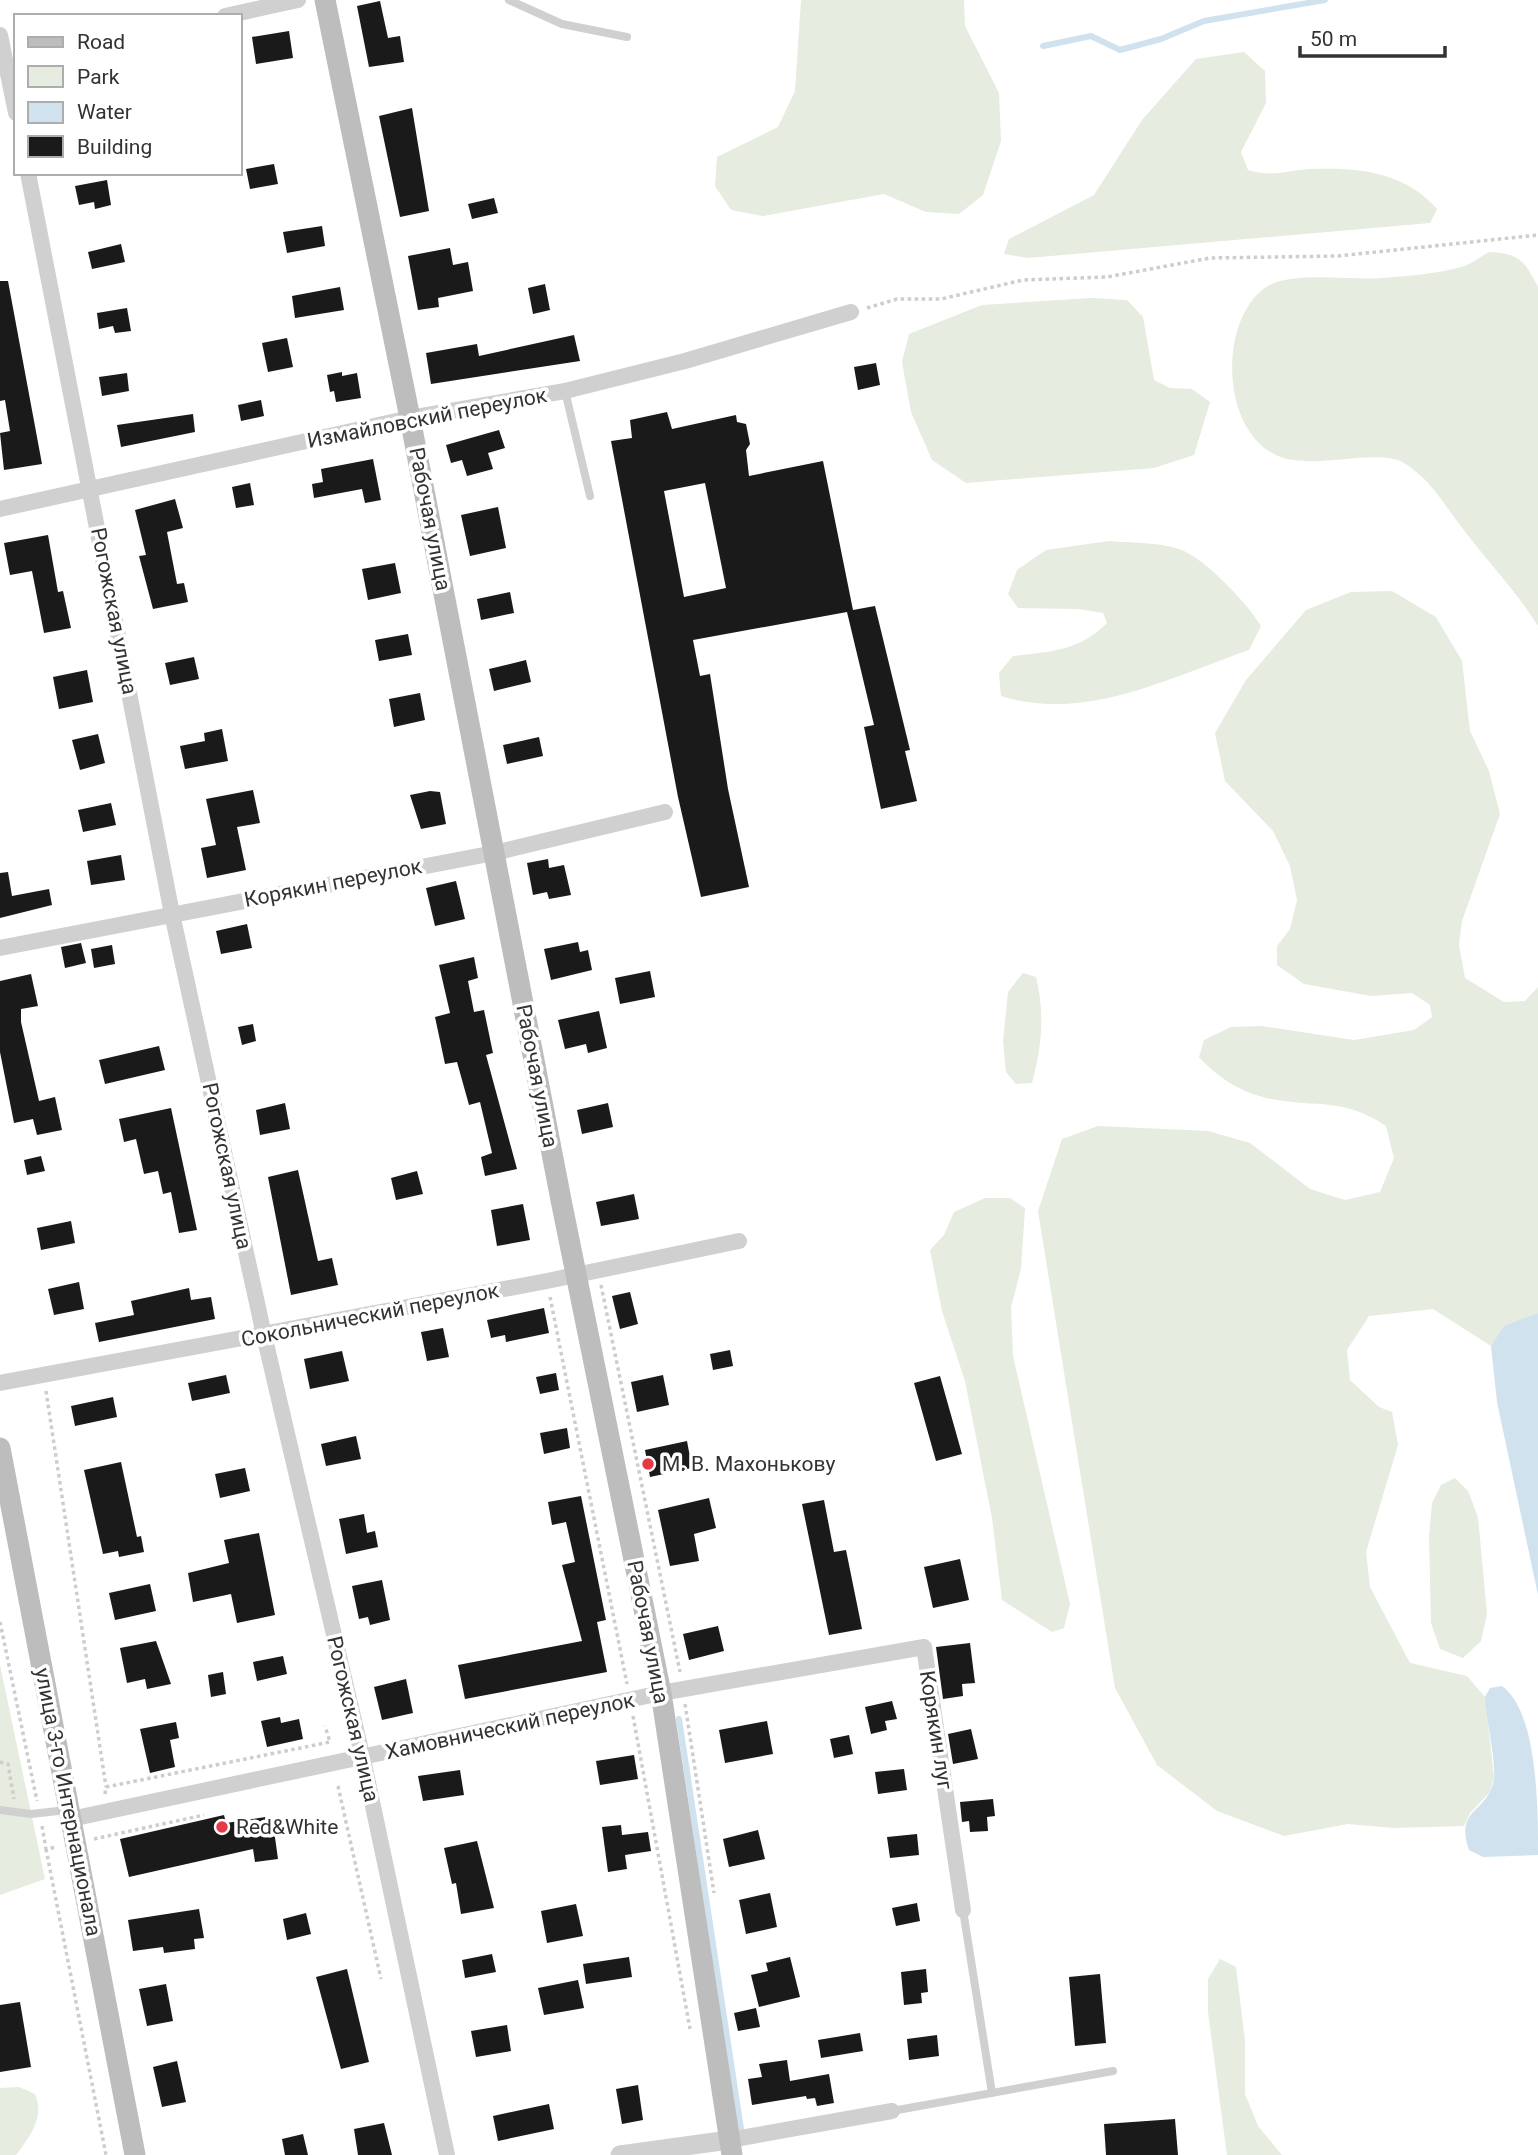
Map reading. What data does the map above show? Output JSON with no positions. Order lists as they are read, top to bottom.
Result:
{
  "streets": {
    "main road": ["Рабочая улица", "улица 3-го Интернационала"],
    "street": [
      "Измайловский переулок",
      "Рогожская улица",
      "Корякин переулок",
      "Сокольнический переулок",
      "Хамовнический переулок",
      "Корякин луг"
    ]
  },
  "crossings": [
    ["Измайловский переулок", "Рабочая улица"],
    ["Измайловский переулок", "Рогожская улица"],
    ["Рабочая улица", "Корякин переулок"],
    ["Рабочая улица", "Сокольнический переулок"],
    ["Рабочая улица", "Хамовнический переулок"],
    ["Рабочая улица", "Корякин луг"],
    ["Рогожская улица", "Корякин переулок"],
    ["Рогожская улица", "Сокольнический переулок"],
    ["Рогожская улица", "Хамовнический переулок"],
    ["Хамовнический переулок", "Корякин луг"],
    ["Хамовнический переулок", "улица 3-го Интернационала"]
  ],
  "places": ["М. В. Махонькову", "Red&White"],
  "legend": [
    "Road",
    "Park",
    "Water",
    "Building"
  ],
  "scale_bar": "50 m"
}
